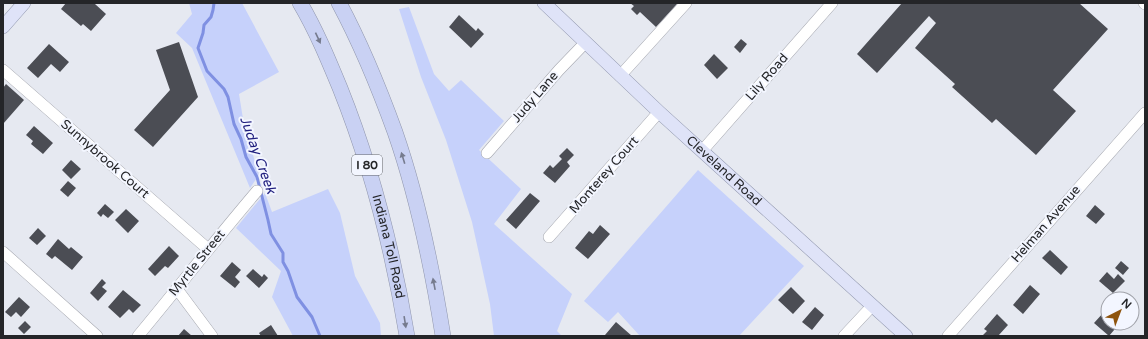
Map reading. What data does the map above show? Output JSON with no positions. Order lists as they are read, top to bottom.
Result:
{
  "streets": {
    "highway": ["I 80", "Indiana Toll Road"],
    "main road": ["Cleveland Road"],
    "street": [
      "Lily Road",
      "Judy Lane",
      "Sunnybrook Court",
      "Monterey Court",
      "Helman Avenue",
      "Myrtle Street"
    ]
  },
  "crossings": [
    ["Lily Road", "Cleveland Road"],
    ["Judy Lane", "Cleveland Road"],
    ["Sunnybrook Court", "Myrtle Street"],
    ["Cleveland Road", "Monterey Court"]
  ],
  "water": ["Juday Creek"],
  "north": "top right"
}
